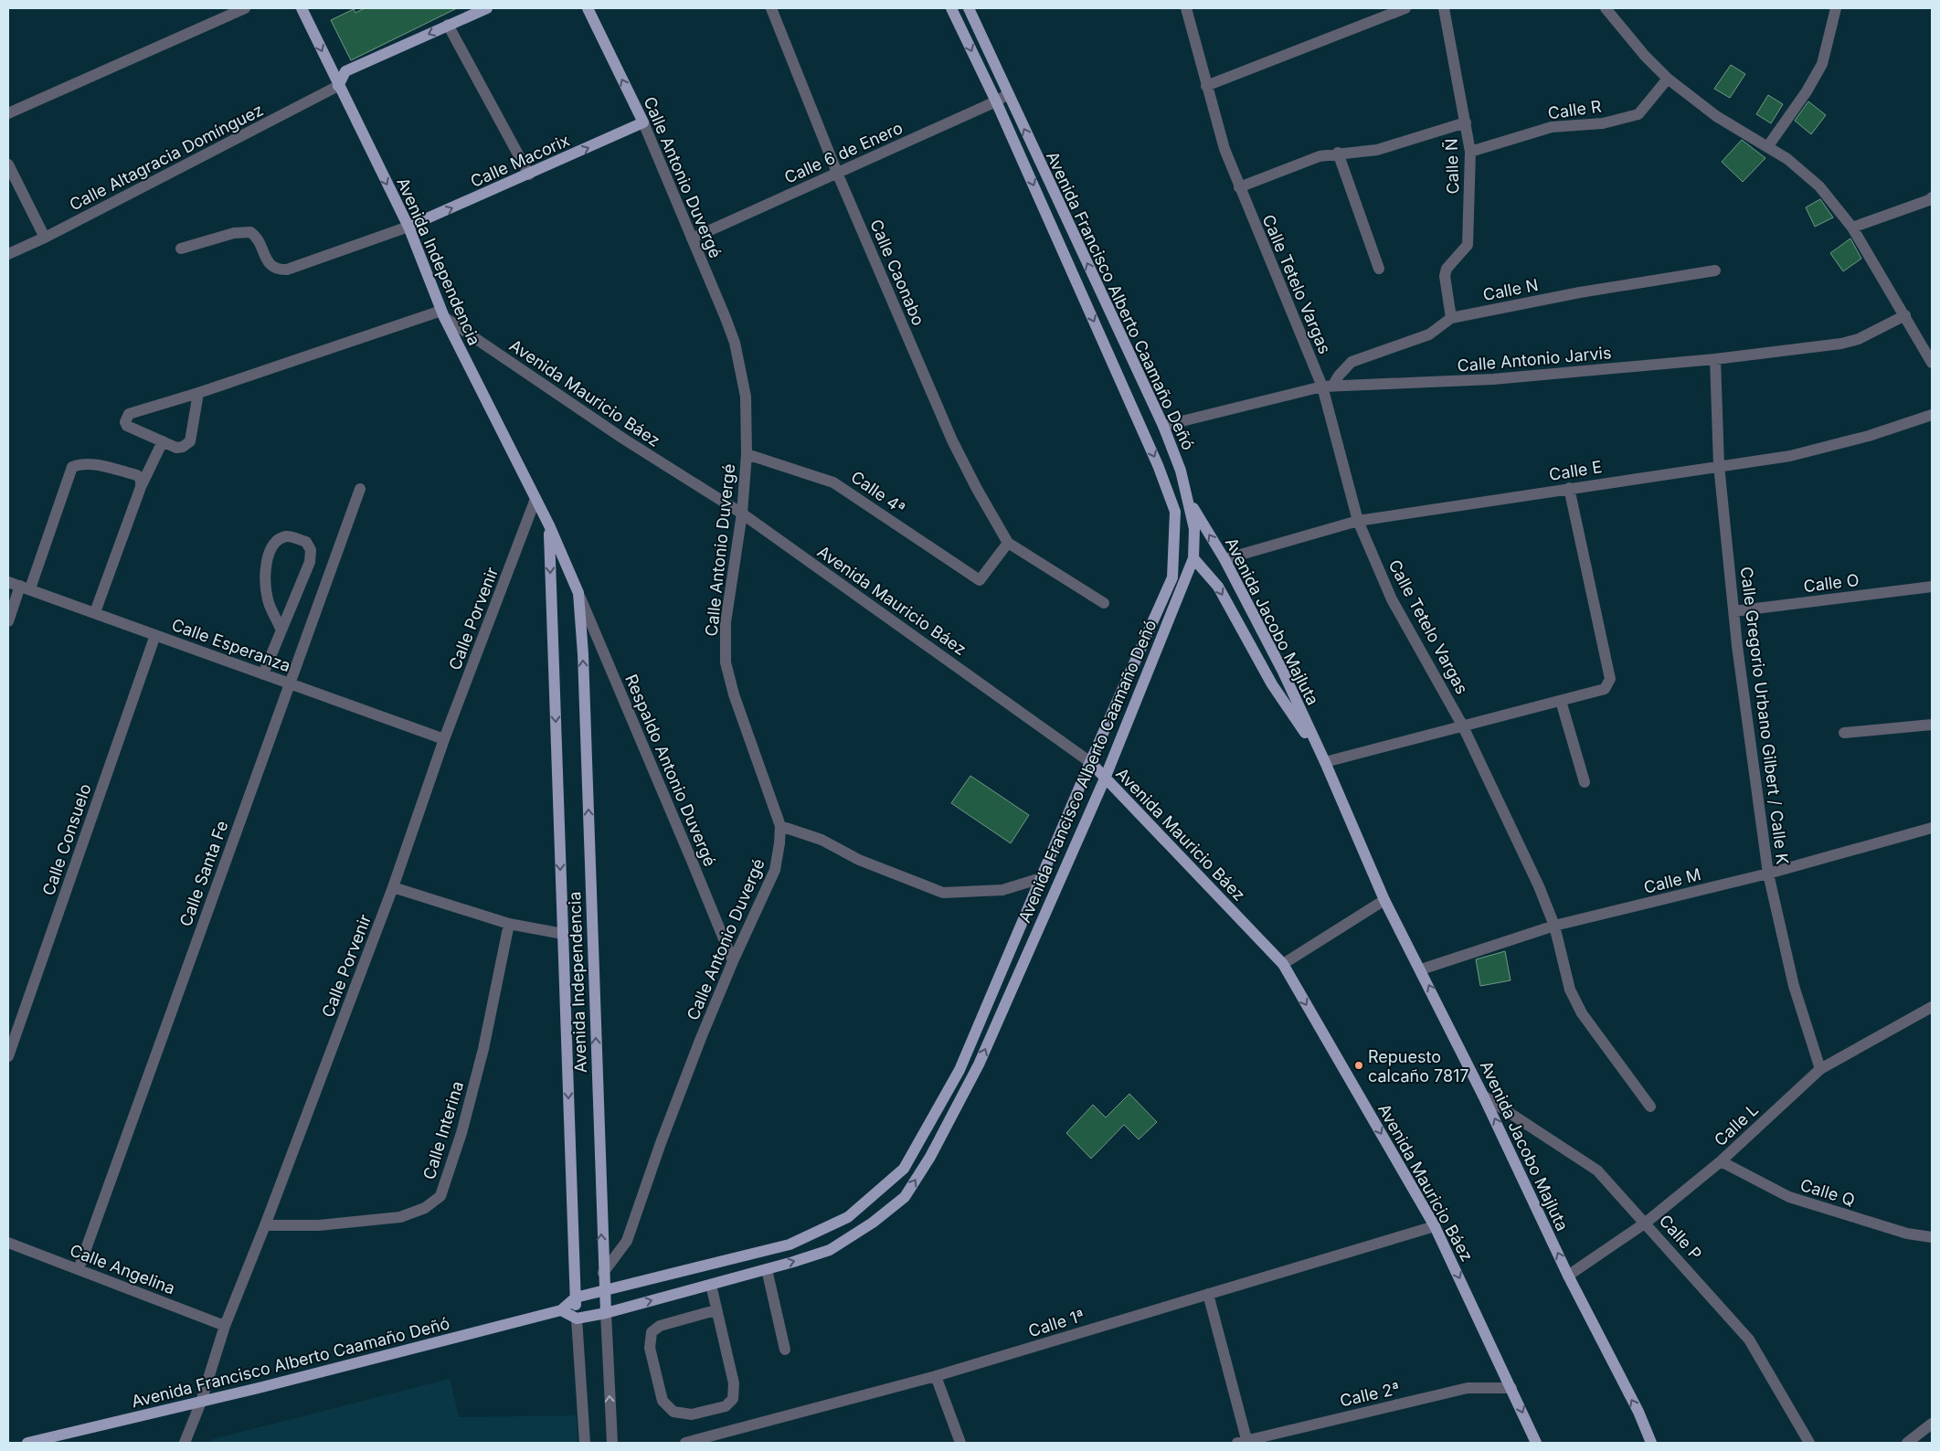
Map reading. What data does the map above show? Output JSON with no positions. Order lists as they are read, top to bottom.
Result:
{
  "streets": {
    "main road": [
      "Calle Macorix",
      "Calle Antonio Duvergé",
      "Avenida Independencia",
      "Avenida Francisco Alberto Caamaño Deñó",
      "Avenida Mauricio Báez",
      "Avenida Jacobo Majluta"
    ],
    "street": [
      "Calle R",
      "Calle 6 de Enero",
      "Calle Altagracia Domínguez",
      "Calle Ñ",
      "Calle Caonabo",
      "Calle Tetelo Vargas",
      "Calle N",
      "Calle Antonio Jarvis",
      "Calle E",
      "Calle 4ª",
      "Calle O",
      "Calle Porvenir",
      "Calle Esperanza",
      "Calle Gregorio Urbano Gilbert / Calle K",
      "Respaldo Antonio Duvergé",
      "Calle Consuelo",
      "Calle Santa Fe",
      "Calle M",
      "Calle L",
      "Calle Interina",
      "Calle Q",
      "Calle P",
      "Calle Angelina",
      "Calle 1ª",
      "Calle 2ª"
    ]
  },
  "crossings": [
    ["Calle R", "Calle Ñ"],
    ["Calle 6 de Enero", "Calle Antonio Duvergé"],
    ["Calle 6 de Enero", "Calle Caonabo"],
    ["Calle 6 de Enero", "Avenida Francisco Alberto Caamaño Deñó"],
    ["Calle Altagracia Domínguez", "Avenida Independencia"],
    ["Calle Macorix", "Calle Antonio Duvergé"],
    ["Calle Macorix", "Avenida Independencia"],
    ["Calle Ñ", "Calle N"],
    ["Calle Antonio Duvergé", "Avenida Independencia"],
    ["Calle Antonio Duvergé", "Avenida Mauricio Báez"],
    ["Calle Antonio Duvergé", "Calle 4ª"],
    ["Calle Antonio Duvergé", "Respaldo Antonio Duvergé"],
    ["Avenida Independencia", "Avenida Francisco Alberto Caamaño Deñó"],
    ["Avenida Independencia", "Avenida Mauricio Báez"],
    ["Avenida Independencia", "Calle Porvenir"],
    ["Avenida Independencia", "Respaldo Antonio Duvergé"],
    ["Calle Caonabo", "Calle 4ª"],
    ["Calle Tetelo Vargas", "Calle N"],
    ["Calle Tetelo Vargas", "Calle Antonio Jarvis"],
    ["Calle Tetelo Vargas", "Calle E"],
    ["Calle Tetelo Vargas", "Calle M"],
    ["Calle N", "Calle Antonio Jarvis"],
    ["Avenida Francisco Alberto Caamaño Deñó", "Calle Antonio Jarvis"],
    ["Avenida Francisco Alberto Caamaño Deñó", "Avenida Mauricio Báez"],
    ["Avenida Francisco Alberto Caamaño Deñó", "Calle Porvenir"],
    ["Avenida Francisco Alberto Caamaño Deñó", "Avenida Jacobo Majluta"],
    ["Calle Antonio Jarvis", "Calle Gregorio Urbano Gilbert / Calle K"],
    ["Avenida Mauricio Báez", "Calle 1ª"],
    ["Avenida Mauricio Báez", "Calle 2ª"],
    ["Calle E", "Avenida Jacobo Majluta"],
    ["Calle E", "Calle Gregorio Urbano Gilbert / Calle K"],
    ["Calle O", "Calle Gregorio Urbano Gilbert / Calle K"],
    ["Calle Porvenir", "Calle Esperanza"],
    ["Calle Porvenir", "Calle Interina"],
    ["Calle Porvenir", "Calle Angelina"],
    ["Avenida Jacobo Majluta", "Calle M"],
    ["Avenida Jacobo Majluta", "Calle L"],
    ["Avenida Jacobo Majluta", "Calle P"],
    ["Calle Esperanza", "Calle Consuelo"],
    ["Calle Esperanza", "Calle Santa Fe"],
    ["Calle Gregorio Urbano Gilbert / Calle K", "Calle M"],
    ["Calle Gregorio Urbano Gilbert / Calle K", "Calle L"],
    ["Calle Santa Fe", "Calle Angelina"],
    ["Calle L", "Calle Q"],
    ["Calle L", "Calle P"]
  ],
  "one_way": ["Calle Macorix"],
  "places": ["Repuesto calcaño 7817"]
}
